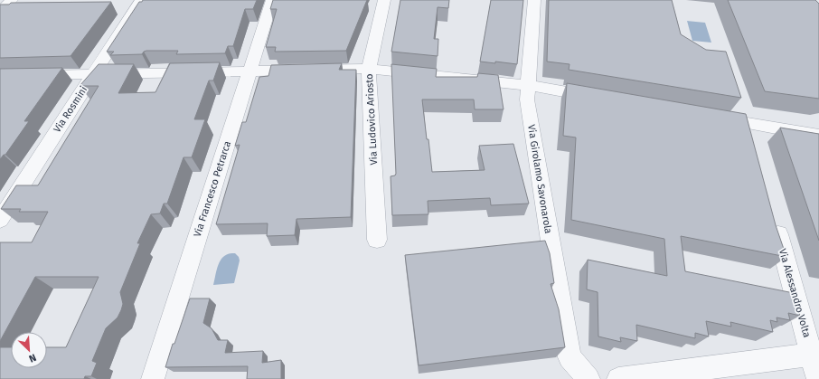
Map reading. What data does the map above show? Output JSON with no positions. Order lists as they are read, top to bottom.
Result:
{
  "streets": {
    "street": [
      "Via Rosmini",
      "Via Ludovico Ariosto",
      "Via Girolamo Savonarola",
      "Via Francesco Petrarca",
      "Via Alessandro Volta"
    ]
  },
  "north": "bottom right"
}
